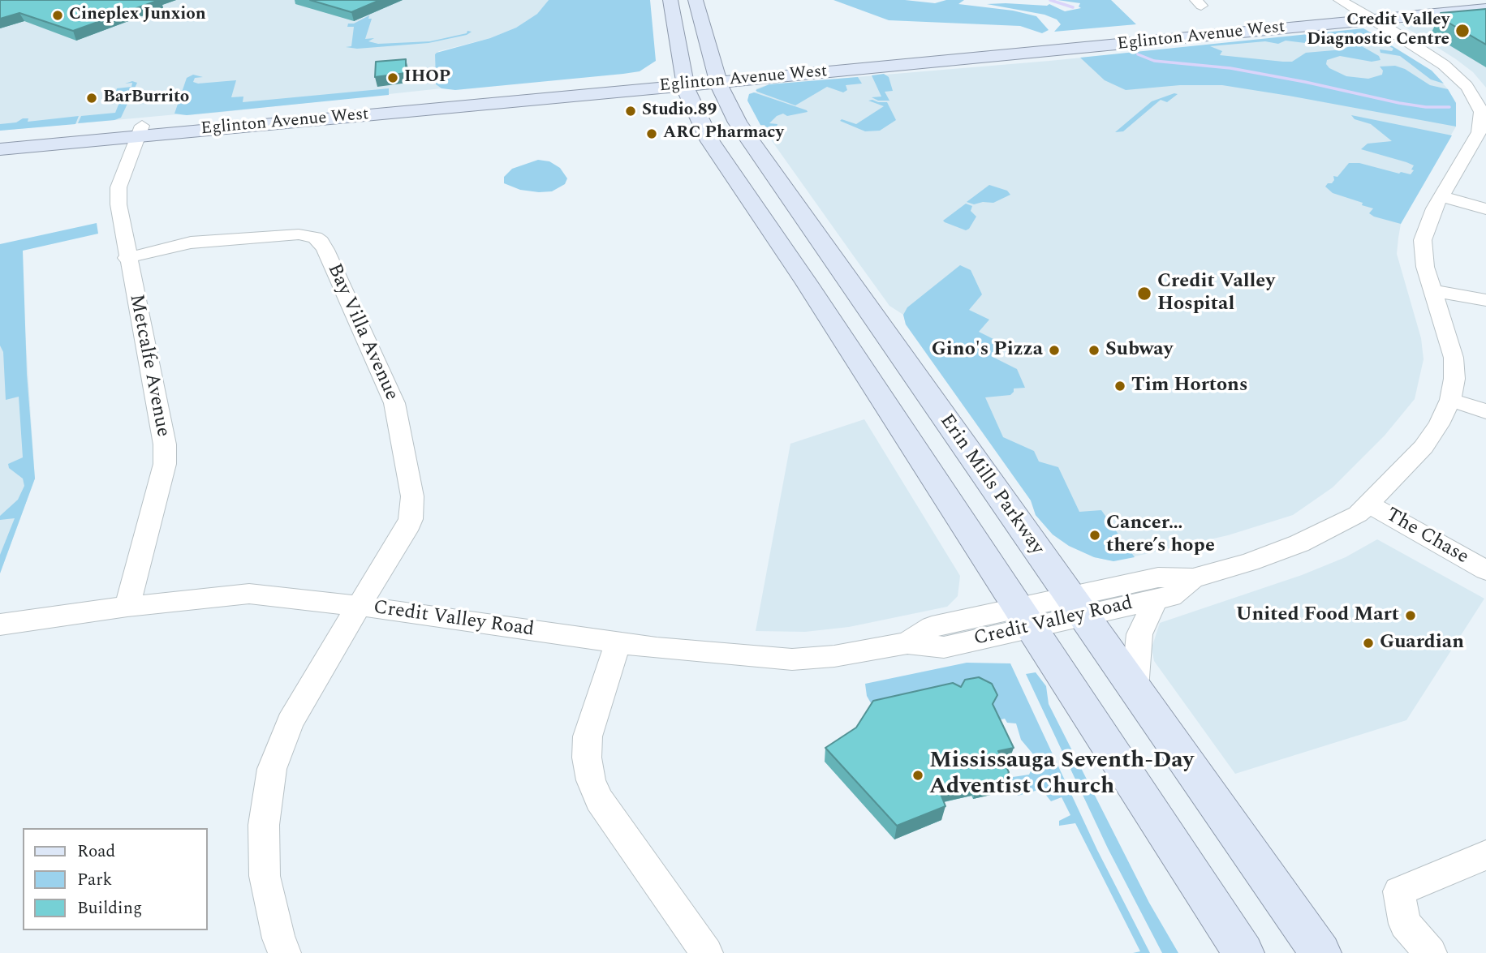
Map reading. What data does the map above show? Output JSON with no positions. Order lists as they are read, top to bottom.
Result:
{
  "streets": {
    "main road": ["Eglinton Avenue West", "Erin Mills Parkway"],
    "street": [
      "Bay Villa Avenue",
      "Metcalfe Avenue",
      "The Chase",
      "Credit Valley Road"
    ]
  },
  "crossings": [
    ["Eglinton Avenue West", "Metcalfe Avenue"],
    ["Eglinton Avenue West", "Erin Mills Parkway"],
    ["Eglinton Avenue West", "Credit Valley Road"],
    ["Bay Villa Avenue", "Metcalfe Avenue"],
    ["Bay Villa Avenue", "Credit Valley Road"],
    ["Metcalfe Avenue", "Credit Valley Road"],
    ["Erin Mills Parkway", "Credit Valley Road"],
    ["The Chase", "Credit Valley Road"]
  ],
  "places": [
    "Cineplex Junxion",
    "Credit Valley Diagnostic Centre",
    "IHOP",
    "BarBurrito",
    "Studio.89",
    "ARC Pharmacy",
    "Credit Valley Hospital",
    "Gino's Pizza",
    "Subway",
    "Tim Hortons",
    "Cancer… there’s hope",
    "United Food Mart",
    "Guardian",
    "Mississauga Seventh-Day Adventist Church"
  ],
  "legend": ["Road", "Park", "Building"]
}
